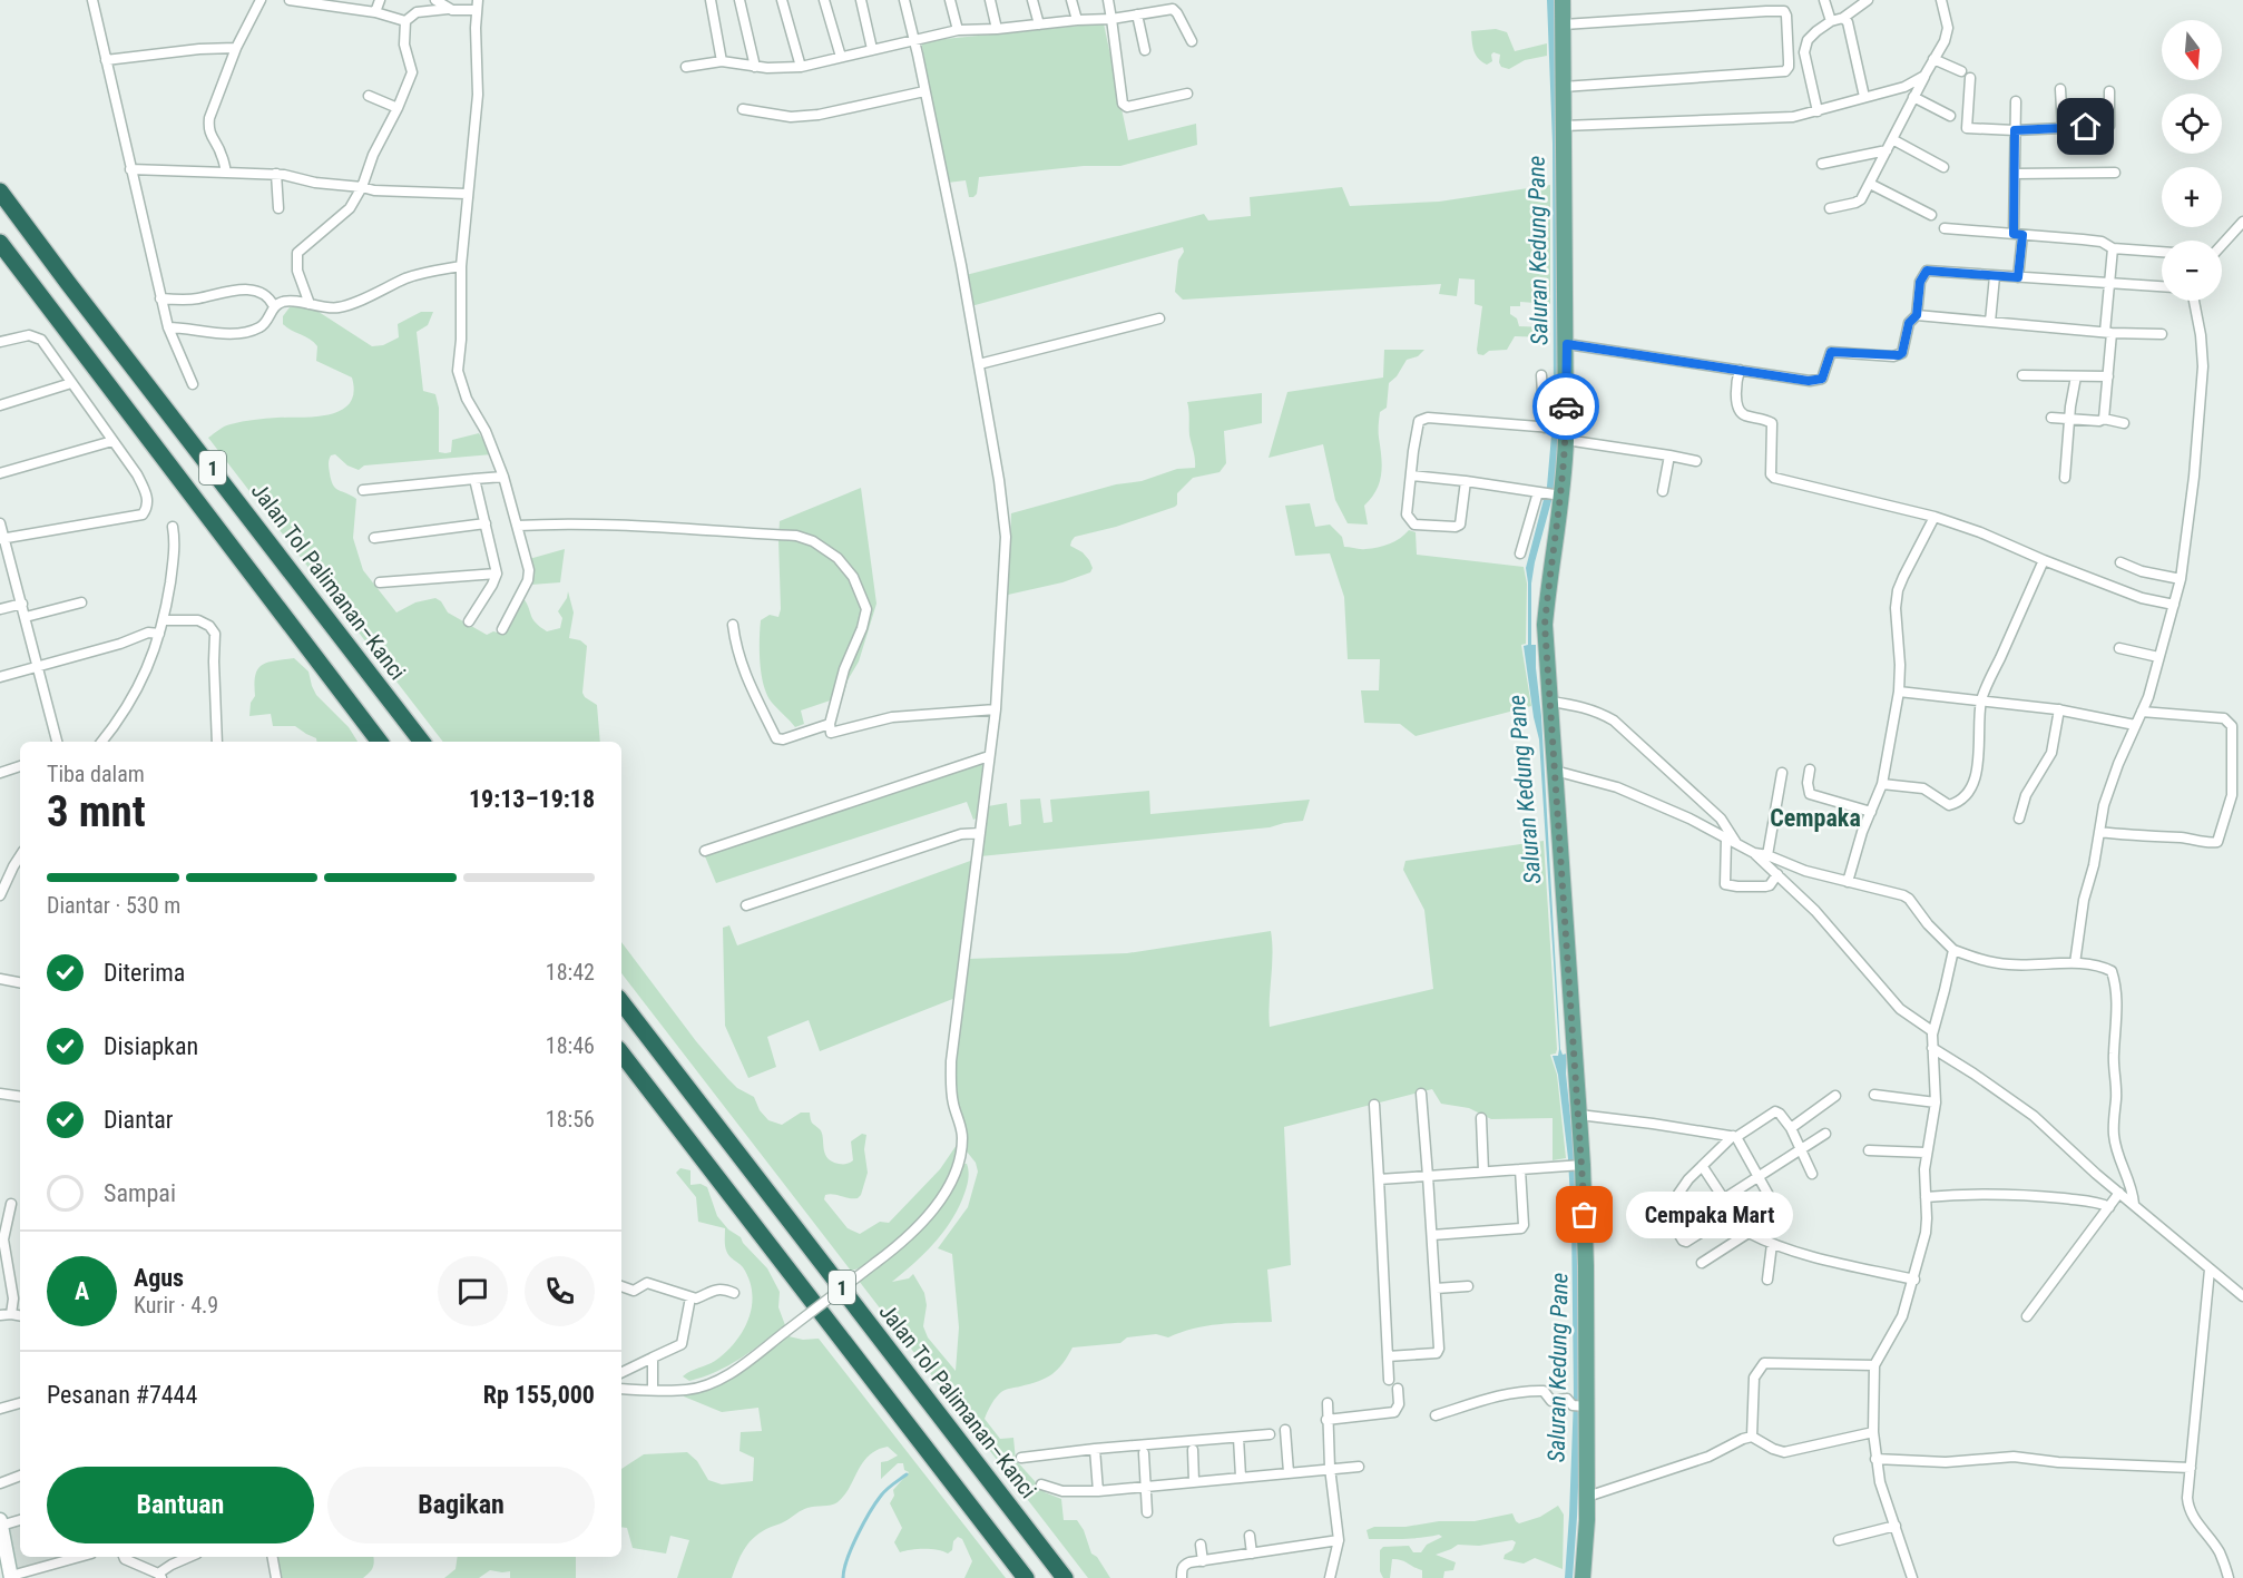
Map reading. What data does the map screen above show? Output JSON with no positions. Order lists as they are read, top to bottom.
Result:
{
  "streets": {
    "highway": ["1", "Jalan Tol Palimanan–Kanci"]
  },
  "districts": ["Cempaka"],
  "water": ["Saluran Kedung Pane"],
  "places": ["Cempaka Mart"],
  "north": "bottom",
  "page": {
    "map_buttons": ["+", "−"],
    "heading": ["3 mnt", "Tiba dalam", "19:13–19:18"],
    "panel": [
      "Agus",
      "Kurir · 4.9",
      "Pesanan #7444",
      "Rp 155,000"
    ],
    "bar": "Diantar · 530 m",
    "list": [
      ["Diterima", "18:42"],
      ["Disiapkan", "18:46"],
      ["Diantar", "18:56"],
      "Sampai"
    ],
    "bubble": "Cempaka Mart",
    "round": "A",
    "buttons": ["Bantuan", "Bagikan"]
  }
}
